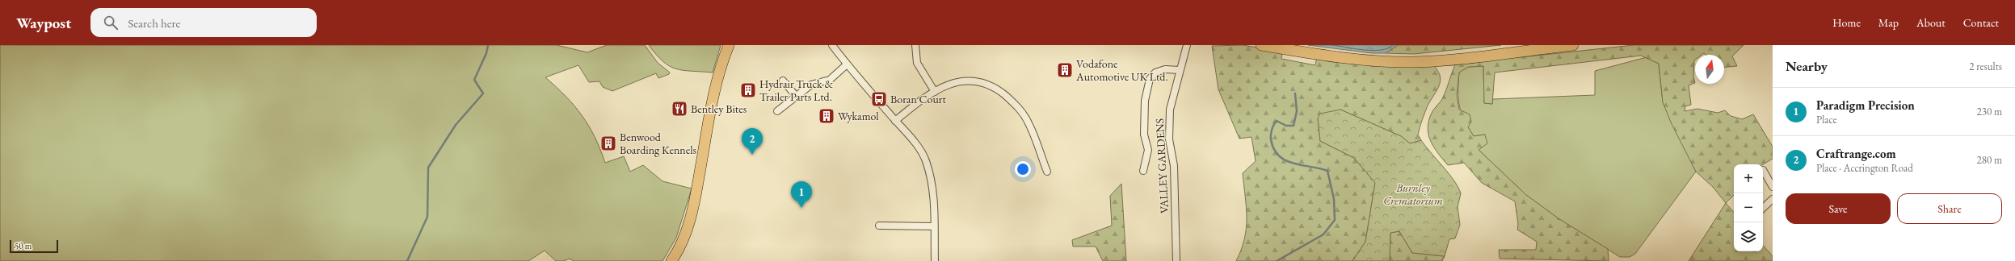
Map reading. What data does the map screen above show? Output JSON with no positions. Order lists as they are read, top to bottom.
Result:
{
  "streets": {
    "street": ["VALLEY GARDENS"]
  },
  "parks": ["Burnley Crematorium"],
  "places": {
    "building": [
      "Vodafone Automotive UK Ltd.",
      "Hydrair Truck & Trailer Parts Ltd.",
      "Wykamol",
      "Benwood Boarding Kennels"
    ],
    "bus stop": ["Boran Court"],
    "restaurant": ["Bentley Bites"]
  },
  "scale_bar": "50 m",
  "north": "top",
  "page": {
    "header": "Waypost",
    "search": "Search here",
    "nav": [
      "Home",
      "Map",
      "About",
      "Contact"
    ],
    "heading": ["Nearby", "2 results"],
    "list": [
      {
        "mark": "1",
        "name": "Paradigm Precision",
        "note": "Place",
        "value": "230 m"
      },
      {
        "mark": "2",
        "name": "Craftrange.com",
        "note": "Place · Accrington Road",
        "value": "280 m"
      }
    ],
    "pins": ["2", "1"],
    "map_buttons": ["+", "−"],
    "buttons": ["Save", "Share"],
    "scale": "50 m"
  }
}
